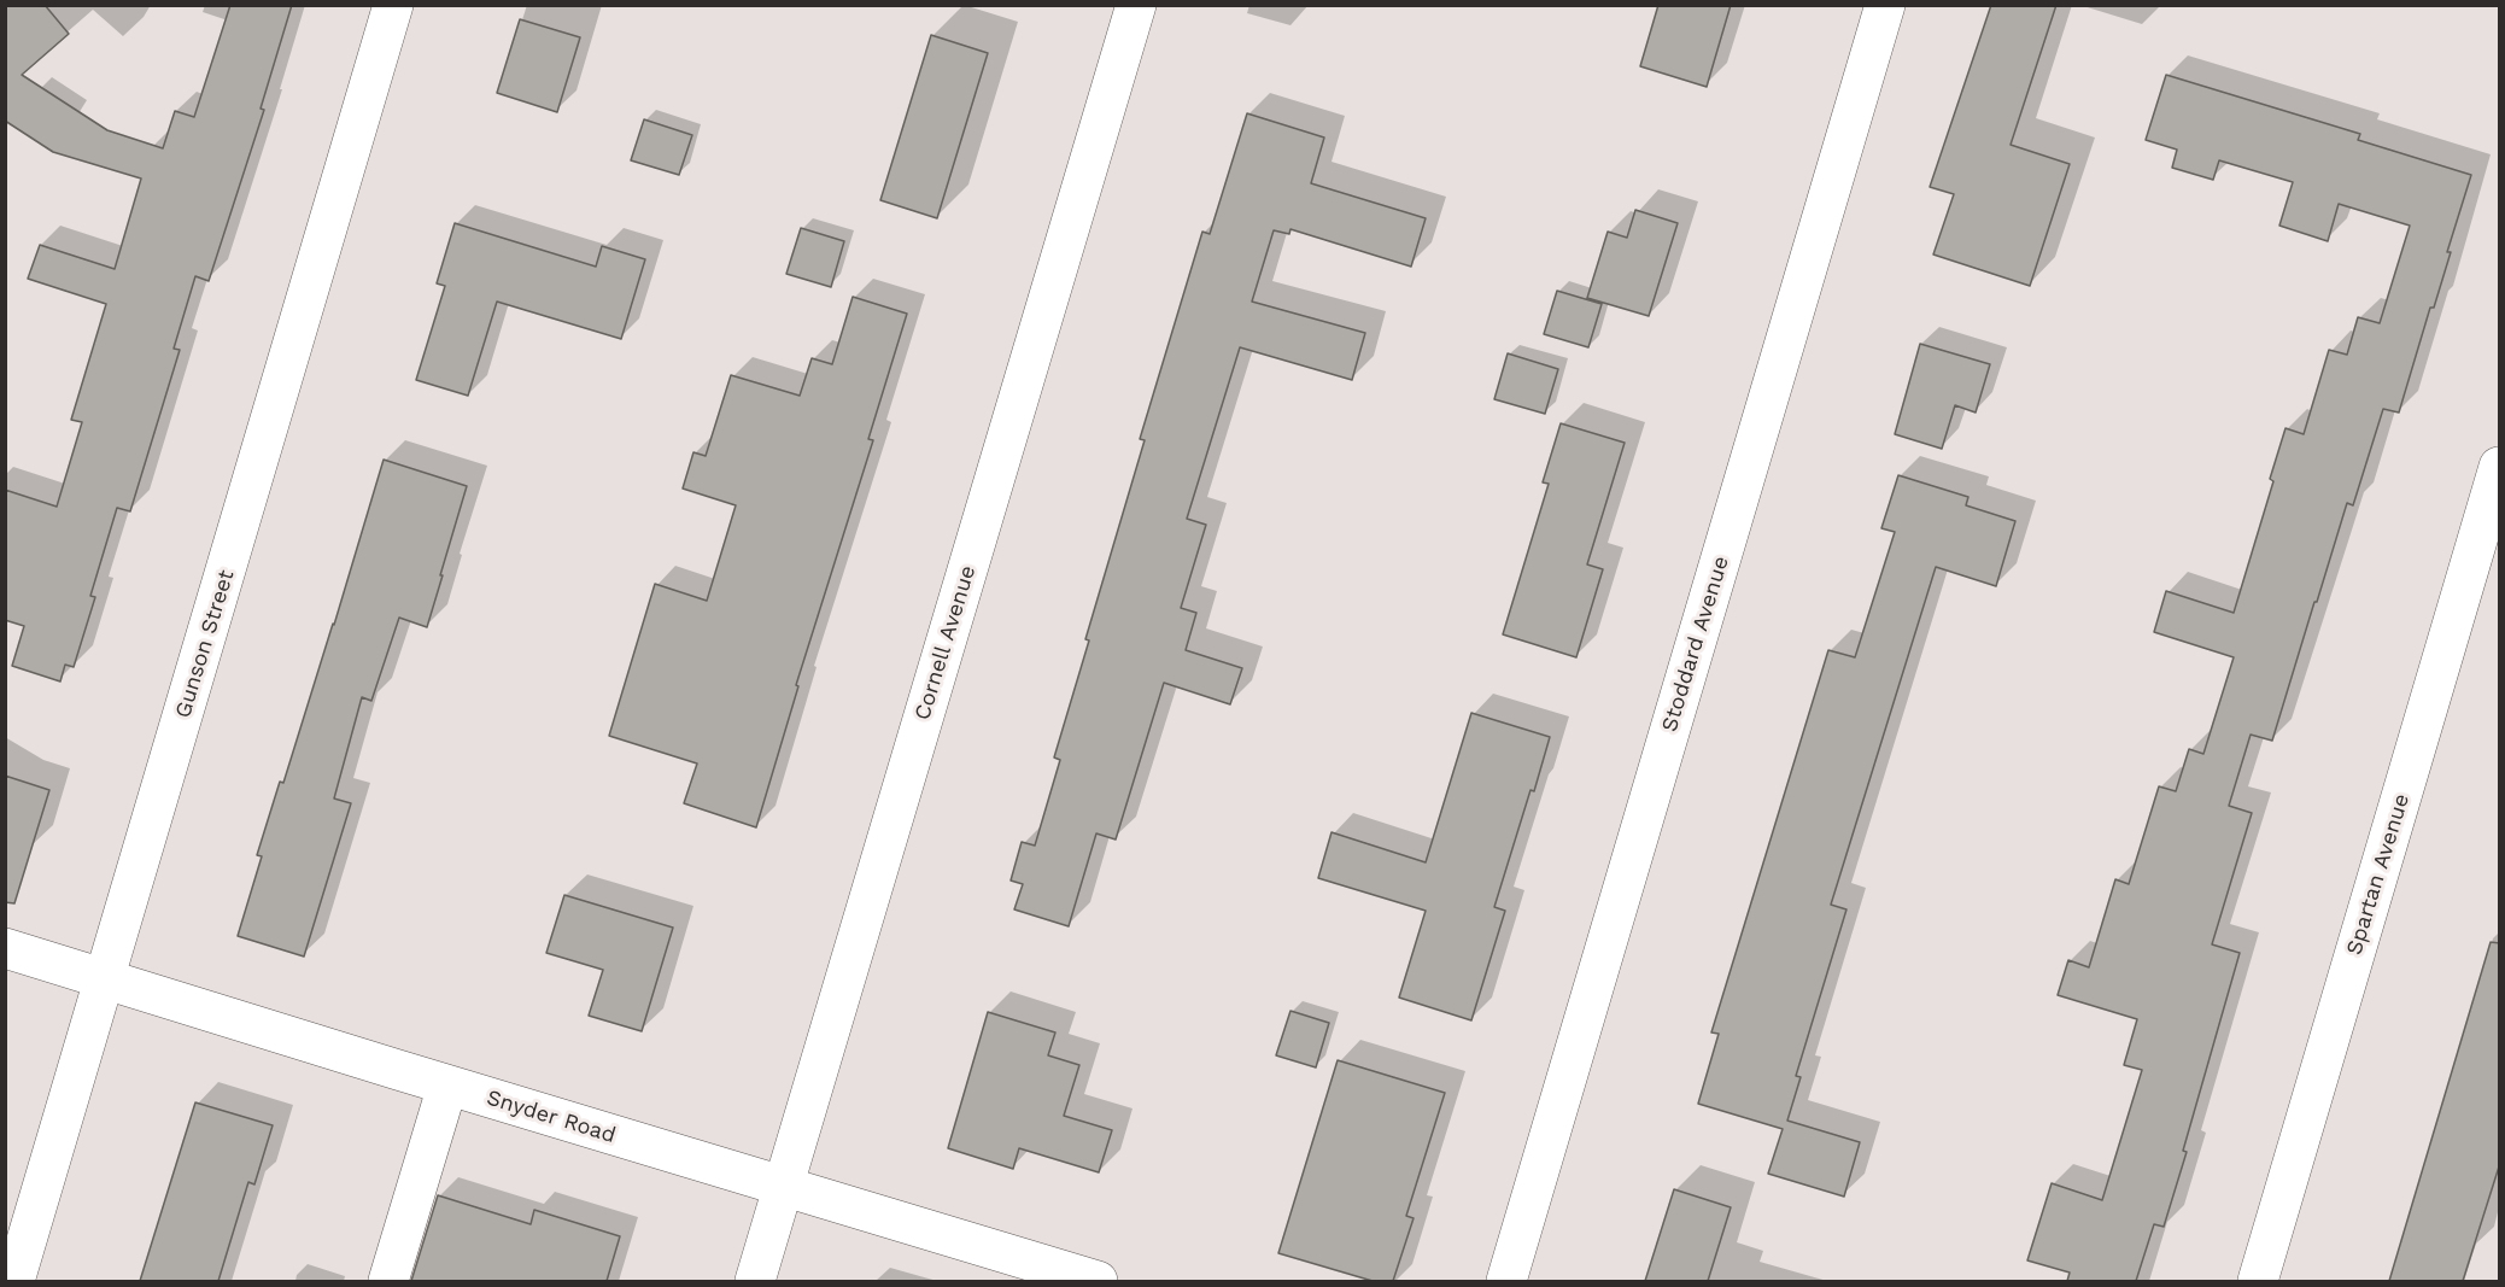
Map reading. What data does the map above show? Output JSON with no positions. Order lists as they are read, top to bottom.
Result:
{
  "streets": {
    "street": [
      "Cornell Avenue",
      "Gunson Street",
      "Stoddard Avenue",
      "Spartan Avenue",
      "Snyder Road"
    ]
  },
  "crossings": [
    ["Cornell Avenue", "Snyder Road"],
    ["Gunson Street", "Snyder Road"]
  ]
}
